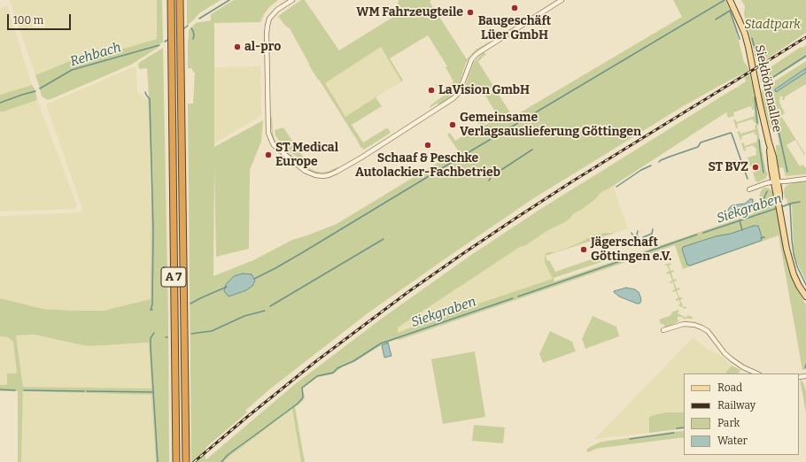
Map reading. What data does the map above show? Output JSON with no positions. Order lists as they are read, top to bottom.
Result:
{
  "streets": {
    "highway": ["A 7"],
    "main road": ["Siekhöhenallee"]
  },
  "water": ["Rehbach", "Siekgraben"],
  "parks": ["Stadtpark"],
  "places": [
    "Baugeschäft Lüer GmbH",
    "WM Fahrzeugteile",
    "al-pro",
    "LaVision GmbH",
    "Gemeinsame Verlagsauslieferung Göttingen",
    "Schaaf & Peschke Autolackier-Fachbetrieb",
    "ST Medical Europe",
    "ST BVZ",
    "Jägerschaft Göttingen e.V."
  ],
  "legend": [
    "Road",
    "Railway",
    "Park",
    "Water"
  ],
  "scale_bar": "100 m"
}
